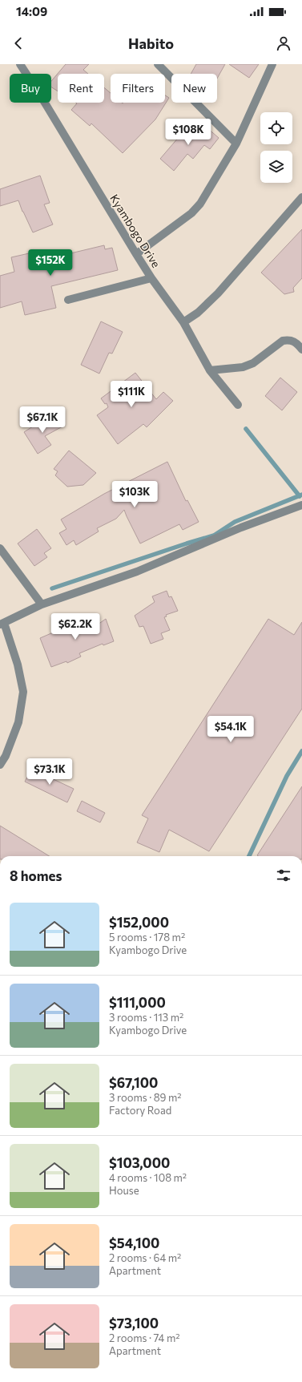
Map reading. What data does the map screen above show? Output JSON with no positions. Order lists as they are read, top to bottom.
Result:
{
  "streets": {
    "street": ["Kyambogo Drive"]
  },
  "page": {
    "status": "14:09",
    "header": "Habito",
    "chip": [
      "Buy",
      "Rent",
      "Filters",
      "New"
    ],
    "price": [
      "$108K",
      "$152K",
      "$111K",
      "$67.1K",
      "$103K",
      "$62.2K",
      "$54.1K",
      "$73.1K"
    ],
    "heading": "8 homes",
    "list": [
      {
        "name": "$152,000",
        "note": "5 rooms · 178 m² · Kyambogo Drive"
      },
      {
        "name": "$111,000",
        "note": "3 rooms · 113 m² · Kyambogo Drive"
      },
      {
        "name": "$67,100",
        "note": "3 rooms · 89 m² · Factory Road"
      },
      {
        "name": "$103,000",
        "note": "4 rooms · 108 m² · House"
      },
      {
        "name": "$54,100",
        "note": "2 rooms · 64 m² · Apartment"
      },
      {
        "name": "$73,100",
        "note": "2 rooms · 74 m² · Apartment"
      }
    ]
  }
}
